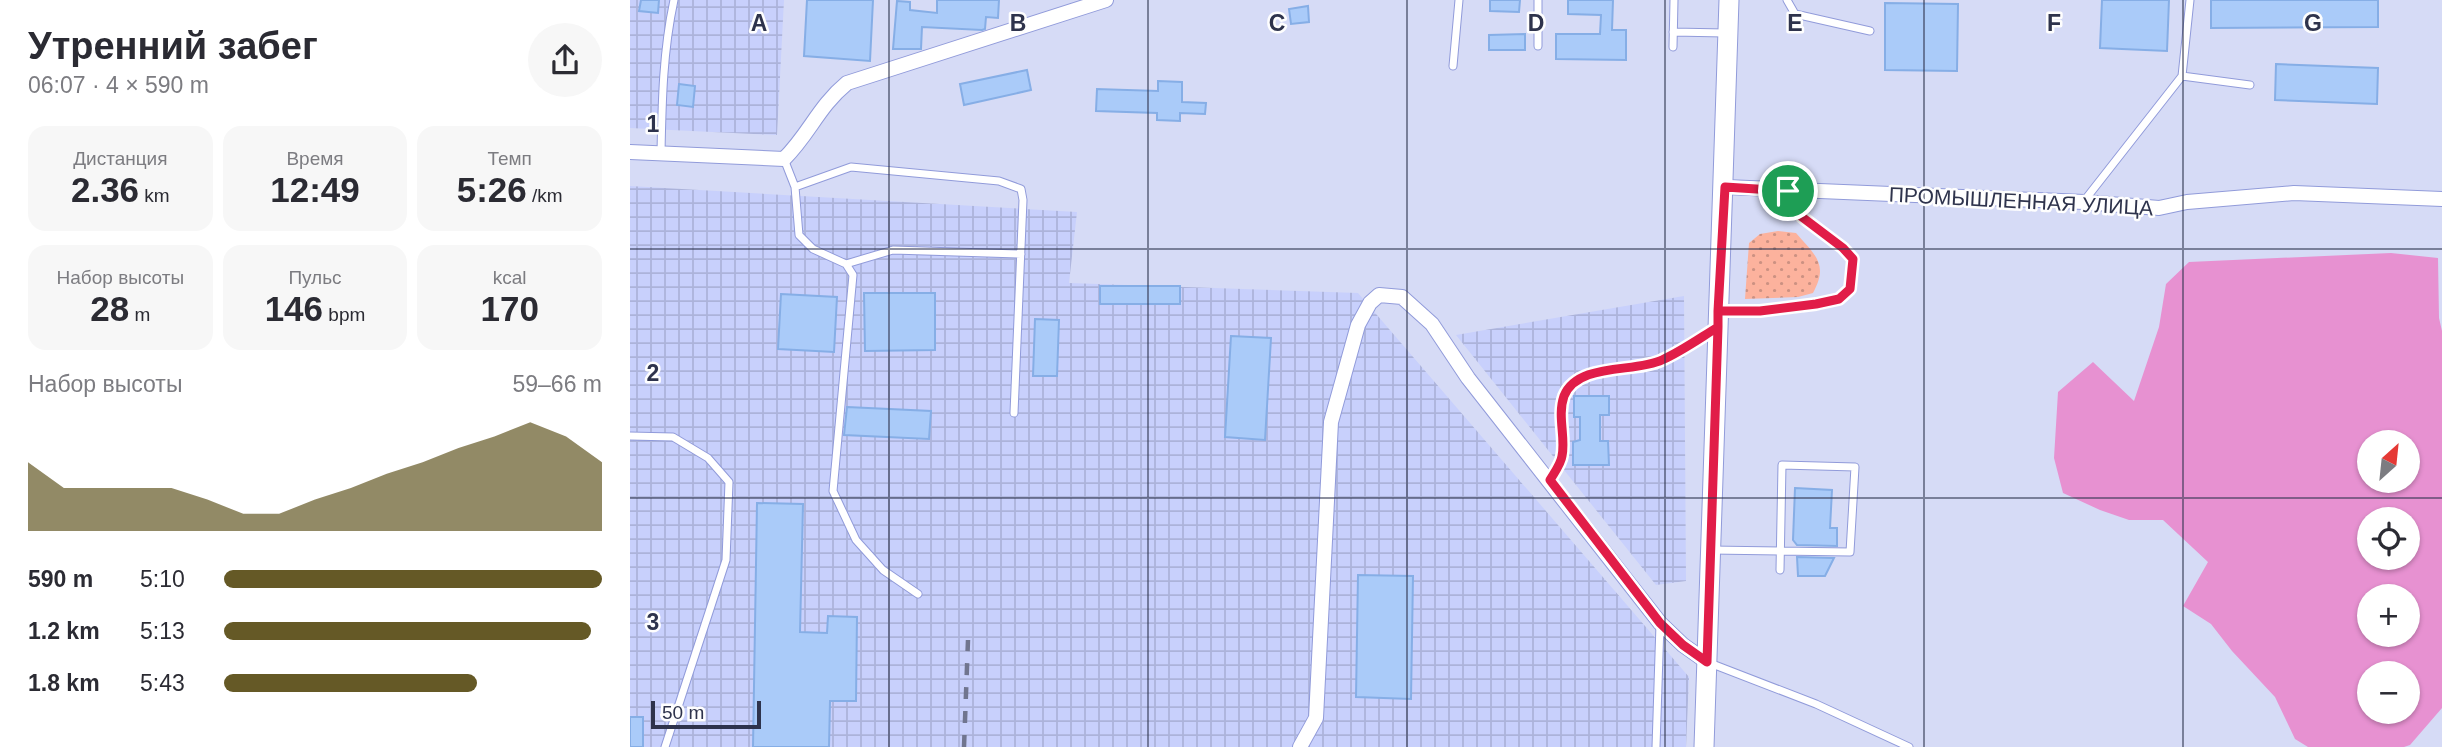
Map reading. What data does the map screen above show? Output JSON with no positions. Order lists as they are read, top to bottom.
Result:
{
  "streets": {
    "street": ["ПРОМЫШЛЕННАЯ УЛИЦА"]
  },
  "scale_bar": "50 m",
  "north": "top right",
  "page": {
    "heading": ["Утренний забег", "06:07 · 4 × 590 m"],
    "stats": [
      ["Дистанция", "2.36 km"],
      ["Время", "12:49"],
      ["Темп", "5:26 /km"],
      ["Набор высоты", "28 m"],
      ["Пульс", "146 bpm"],
      ["kcal", "170"]
    ],
    "chart": ["Набор высоты", "59–66 m"],
    "map_buttons": ["+", "−"],
    "list": [
      {
        "name": "590 m",
        "note": "5:10"
      },
      {
        "name": "1.2 km",
        "note": "5:13"
      },
      {
        "name": "1.8 km",
        "note": "5:43"
      }
    ],
    "scale": "50 m"
  },
  "grid": {
    "columns": [
      "A",
      "B",
      "C",
      "D",
      "E",
      "F",
      "G"
    ],
    "rows": ["1", "2", "3"]
  }
}
